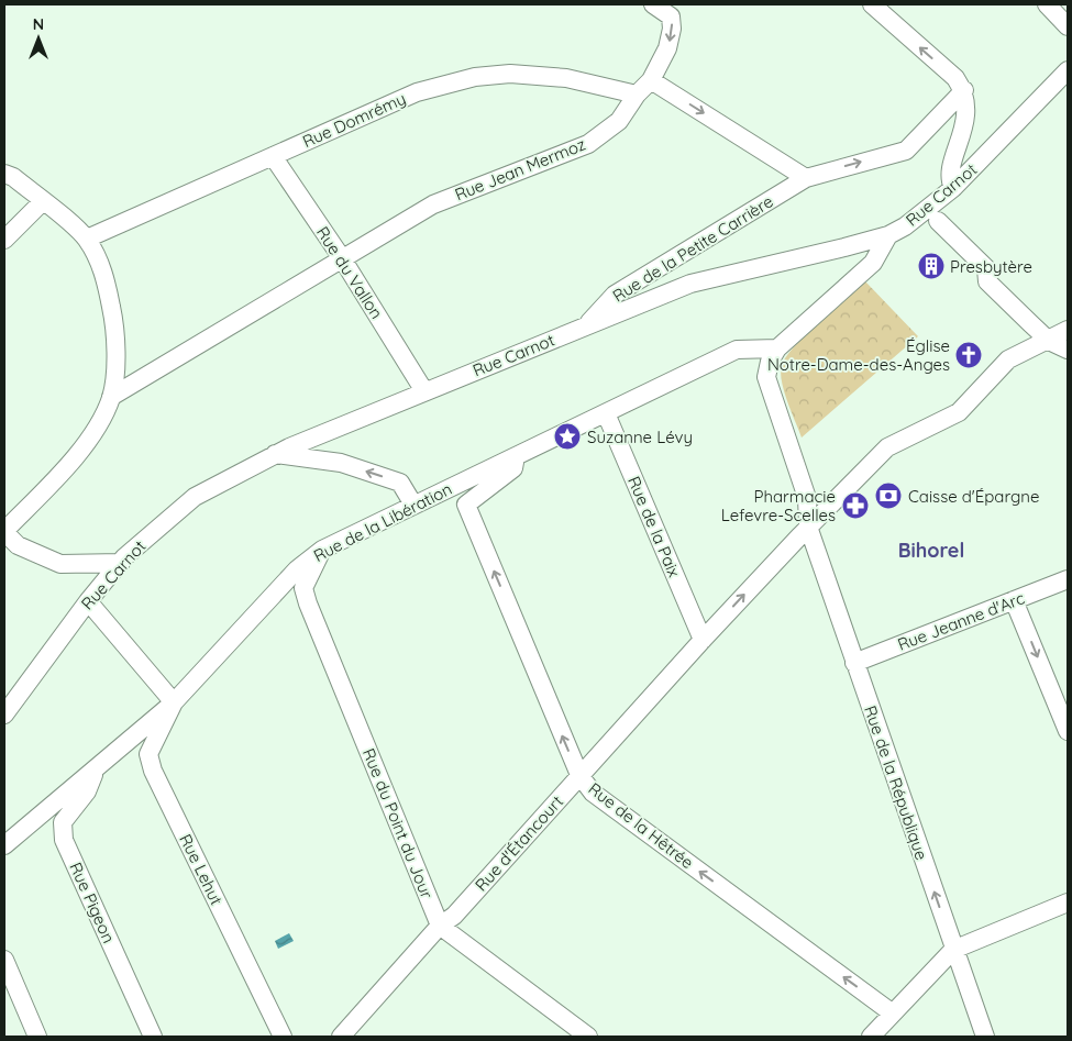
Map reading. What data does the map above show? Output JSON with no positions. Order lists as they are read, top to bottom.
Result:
{
  "streets": {
    "street": [
      "Rue Domrémy",
      "Rue Jean Mermoz",
      "Rue Carnot",
      "Rue de la Petite Carrière",
      "Rue du Vallon",
      "Rue de la Libération",
      "Rue de la Paix",
      "Rue Jeanne d'Arc",
      "Rue de la République",
      "Rue du Point du Jour",
      "Rue de la Hêtrée",
      "Rue d'Étancourt",
      "Rue Lehut",
      "Rue Pigeon"
    ]
  },
  "crossings": [
    ["Rue Domrémy", "Rue Jean Mermoz"],
    ["Rue Domrémy", "Rue du Vallon"],
    ["Rue Jean Mermoz", "Rue du Vallon"],
    ["Rue Carnot", "Rue de la Petite Carrière"],
    ["Rue Carnot", "Rue du Vallon"],
    ["Rue de la Libération", "Rue de la Paix"],
    ["Rue de la Libération", "Rue de la République"],
    ["Rue de la Libération", "Rue du Point du Jour"],
    ["Rue de la Libération", "Rue de la Hêtrée"],
    ["Rue de la Libération", "Rue Lehut"],
    ["Rue de la Libération", "Rue Pigeon"],
    ["Rue de la Paix", "Rue d'Étancourt"],
    ["Rue Jeanne d'Arc", "Rue de la République"],
    ["Rue de la République", "Rue d'Étancourt"],
    ["Rue du Point du Jour", "Rue d'Étancourt"],
    ["Rue de la Hêtrée", "Rue d'Étancourt"]
  ],
  "one_way": ["Rue de la République", "Rue de la Hêtrée"],
  "districts": ["Bihorel"],
  "places": {
    "building": ["Presbytère"],
    "church": ["Église Notre-Dame-des-Anges"],
    "place": ["Suzanne Lévy"],
    "bank": ["Caisse d'Épargne"],
    "pharmacy": ["Pharmacie Lefevre-Scelles"]
  },
  "north": "top"
}
